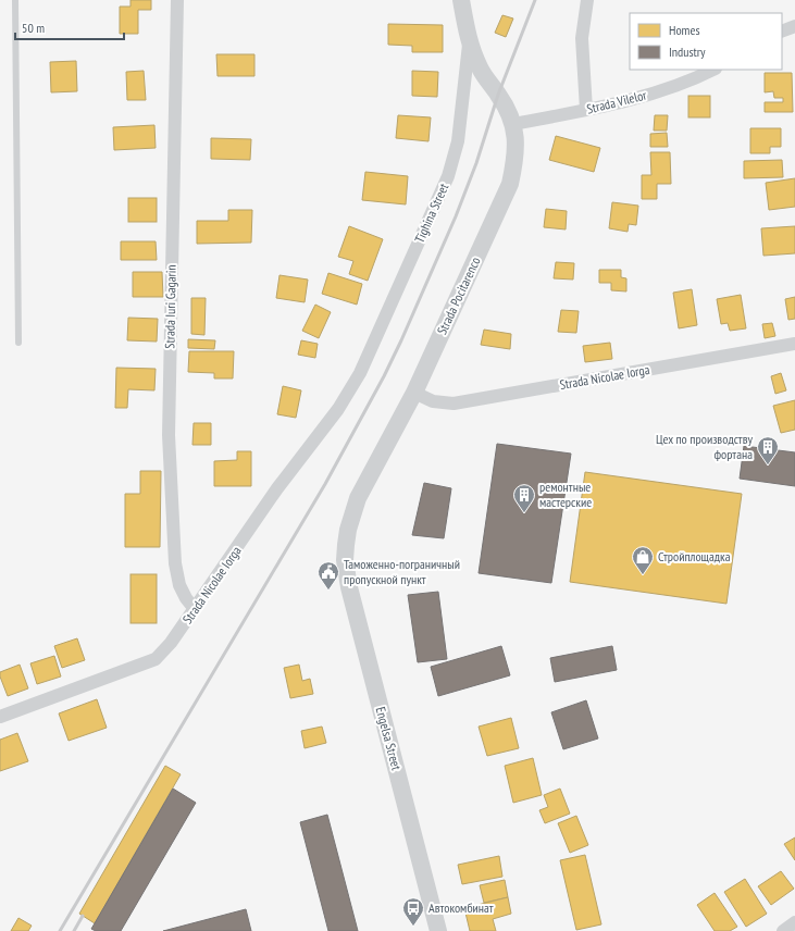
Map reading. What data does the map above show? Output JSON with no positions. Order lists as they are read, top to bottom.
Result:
{
  "streets": {
    "street": [
      "Strada Vilelor",
      "Tighina Street",
      "Strada Pocitarenco",
      "Strada Iuri Gagarin",
      "Strada Nicolae Iorga",
      "Engelsa Street"
    ]
  },
  "crossings": [
    ["Strada Vilelor", "Strada Pocitarenco"],
    ["Tighina Street", "Strada Pocitarenco"],
    ["Tighina Street", "Strada Nicolae Iorga"],
    ["Strada Pocitarenco", "Strada Nicolae Iorga"],
    ["Strada Pocitarenco", "Engelsa Street"],
    ["Strada Iuri Gagarin", "Strada Nicolae Iorga"]
  ],
  "places": {
    "building": ["Цех по производству фортана", "ремонтные мастерские"],
    "shop": ["Стройплощадка"],
    "public building": ["Таможенно-пограничный пропускной пункт"],
    "bus stop": ["Автокомбинат"]
  },
  "legend": ["Homes", "Industry"],
  "scale_bar": "50 m"
}
